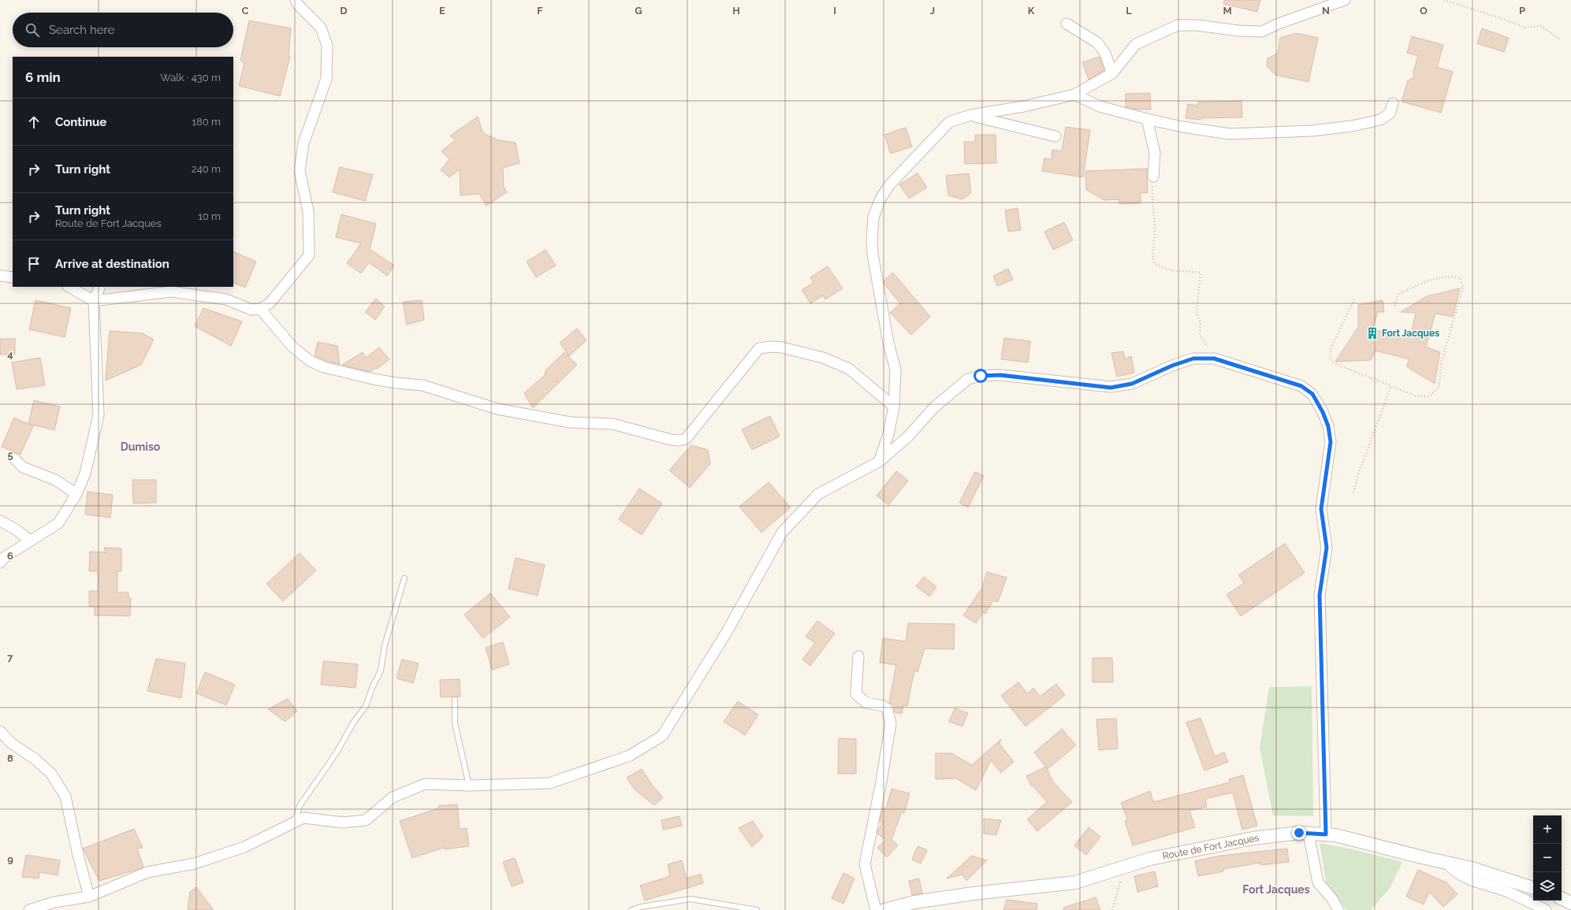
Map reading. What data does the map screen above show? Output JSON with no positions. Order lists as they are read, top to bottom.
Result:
{
  "streets": {
    "street": ["Route de Fort Jacques"]
  },
  "districts": ["Dumiso", "Fort Jacques"],
  "places": {
    "building": ["Fort Jacques"]
  },
  "page": {
    "search": "Search here",
    "heading": ["6 min", "Walk · 430 m"],
    "list": [
      ["Continue", "180 m"],
      ["Turn right", "240 m"],
      ["Turn right", "Route de Fort Jacques", "10 m"],
      "Arrive at destination"
    ],
    "map_buttons": ["+", "−"]
  },
  "grid": {
    "columns": [
      "C",
      "D",
      "E",
      "F",
      "G",
      "H",
      "I",
      "J",
      "K",
      "L",
      "M",
      "N",
      "O",
      "P"
    ],
    "rows": [
      "4",
      "5",
      "6",
      "7",
      "8",
      "9"
    ]
  }
}
